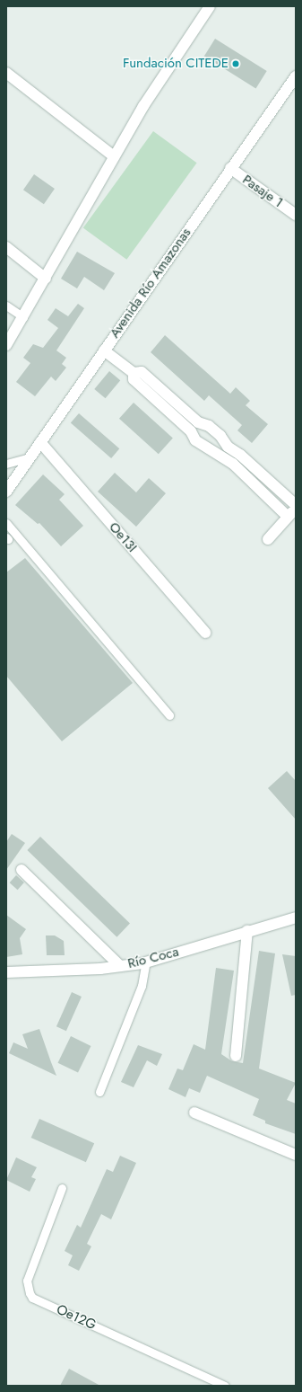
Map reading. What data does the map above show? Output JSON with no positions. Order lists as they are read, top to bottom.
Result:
{
  "streets": {
    "street": [
      "Pasaje 1",
      "Avenida Río Amazonas",
      "Oe13I",
      "Río Coca"
    ],
    "lane": ["Oe12G"]
  },
  "crossings": [
    ["Pasaje 1", "Avenida Río Amazonas"],
    ["Avenida Río Amazonas", "Oe13I"]
  ],
  "places": ["Fundación CITEDE"]
}
